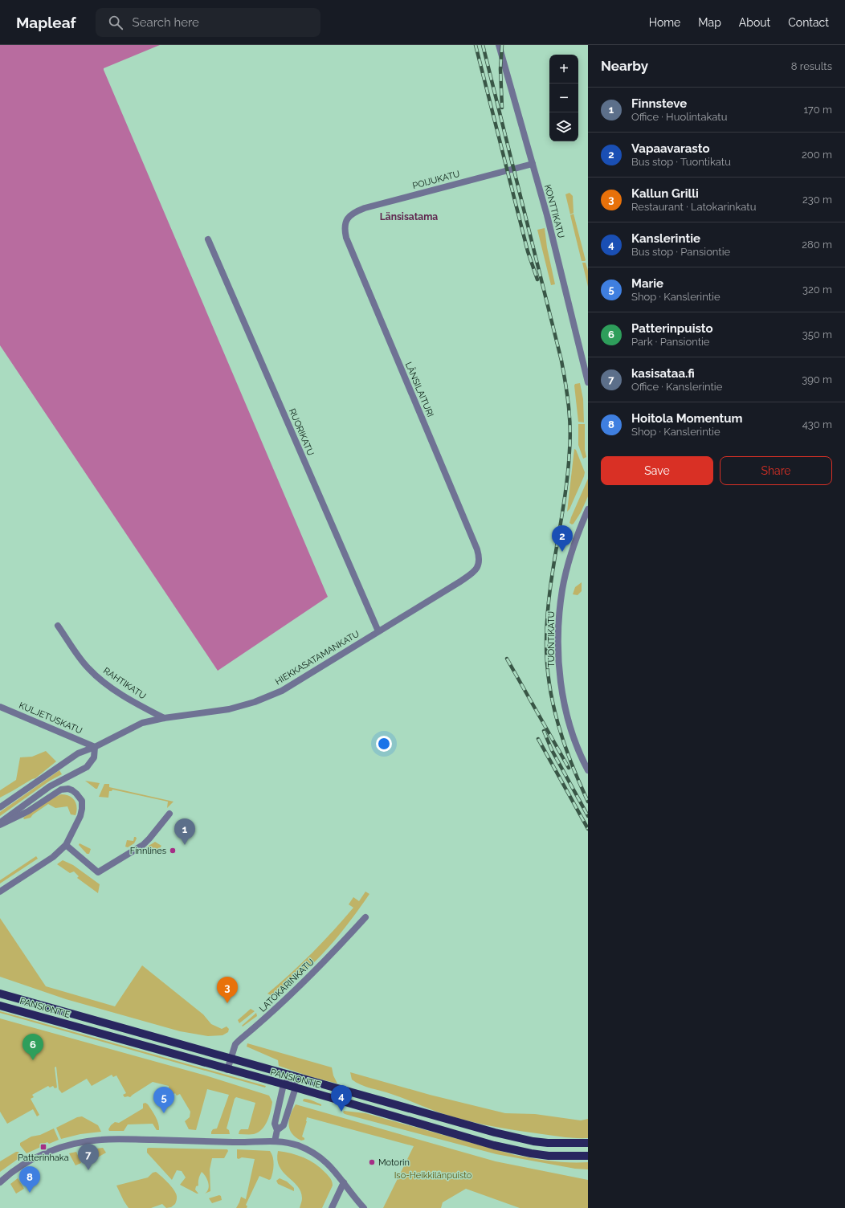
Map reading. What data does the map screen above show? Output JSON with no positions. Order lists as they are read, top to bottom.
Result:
{
  "streets": {
    "main road": ["PANSIONTIE"],
    "street": [
      "POIJUKATU",
      "KONTTIKATU",
      "LÄNSILAITURI",
      "RUORIKATU",
      "TUONTIKATU",
      "HIEKKASATAMANKATU",
      "RAHTIKATU",
      "KULJETUSKATU",
      "LATOKARINKATU"
    ]
  },
  "crossings": [
    ["POIJUKATU", "KONTTIKATU"],
    ["POIJUKATU", "LÄNSILAITURI"],
    ["LÄNSILAITURI", "HIEKKASATAMANKATU"],
    ["RUORIKATU", "HIEKKASATAMANKATU"],
    ["HIEKKASATAMANKATU", "RAHTIKATU"],
    ["HIEKKASATAMANKATU", "KULJETUSKATU"],
    ["LATOKARINKATU", "PANSIONTIE"]
  ],
  "districts": ["Länsisatama"],
  "parks": ["Iso-Heikkilänpuisto"],
  "places": {
    "other": ["Finnlines", "Motorin"],
    "transit": ["Patterinhaka"]
  },
  "page": {
    "header": "Mapleaf",
    "search": "Search here",
    "nav": [
      "Home",
      "Map",
      "About",
      "Contact"
    ],
    "heading": ["Nearby", "8 results"],
    "map_buttons": ["+", "−"],
    "list": [
      {
        "mark": "1",
        "name": "Finnsteve",
        "note": "Office · Huolintakatu",
        "value": "170 m"
      },
      {
        "mark": "2",
        "name": "Vapaavarasto",
        "note": "Bus stop · Tuontikatu",
        "value": "200 m"
      },
      {
        "mark": "3",
        "name": "Kallun Grilli",
        "note": "Restaurant · Latokarinkatu",
        "value": "230 m"
      },
      {
        "mark": "4",
        "name": "Kanslerintie",
        "note": "Bus stop · Pansiontie",
        "value": "280 m"
      },
      {
        "mark": "5",
        "name": "Marie",
        "note": "Shop · Kanslerintie",
        "value": "320 m"
      },
      {
        "mark": "6",
        "name": "Patterinpuisto",
        "note": "Park · Pansiontie",
        "value": "350 m"
      },
      {
        "mark": "7",
        "name": "kasisataa.fi",
        "note": "Office · Kanslerintie",
        "value": "390 m"
      },
      {
        "mark": "8",
        "name": "Hoitola Momentum",
        "note": "Shop · Kanslerintie",
        "value": "430 m"
      }
    ],
    "buttons": ["Save", "Share"],
    "pins": [
      "2",
      "1",
      "3",
      "6",
      "4",
      "5",
      "7",
      "8"
    ]
  }
}
